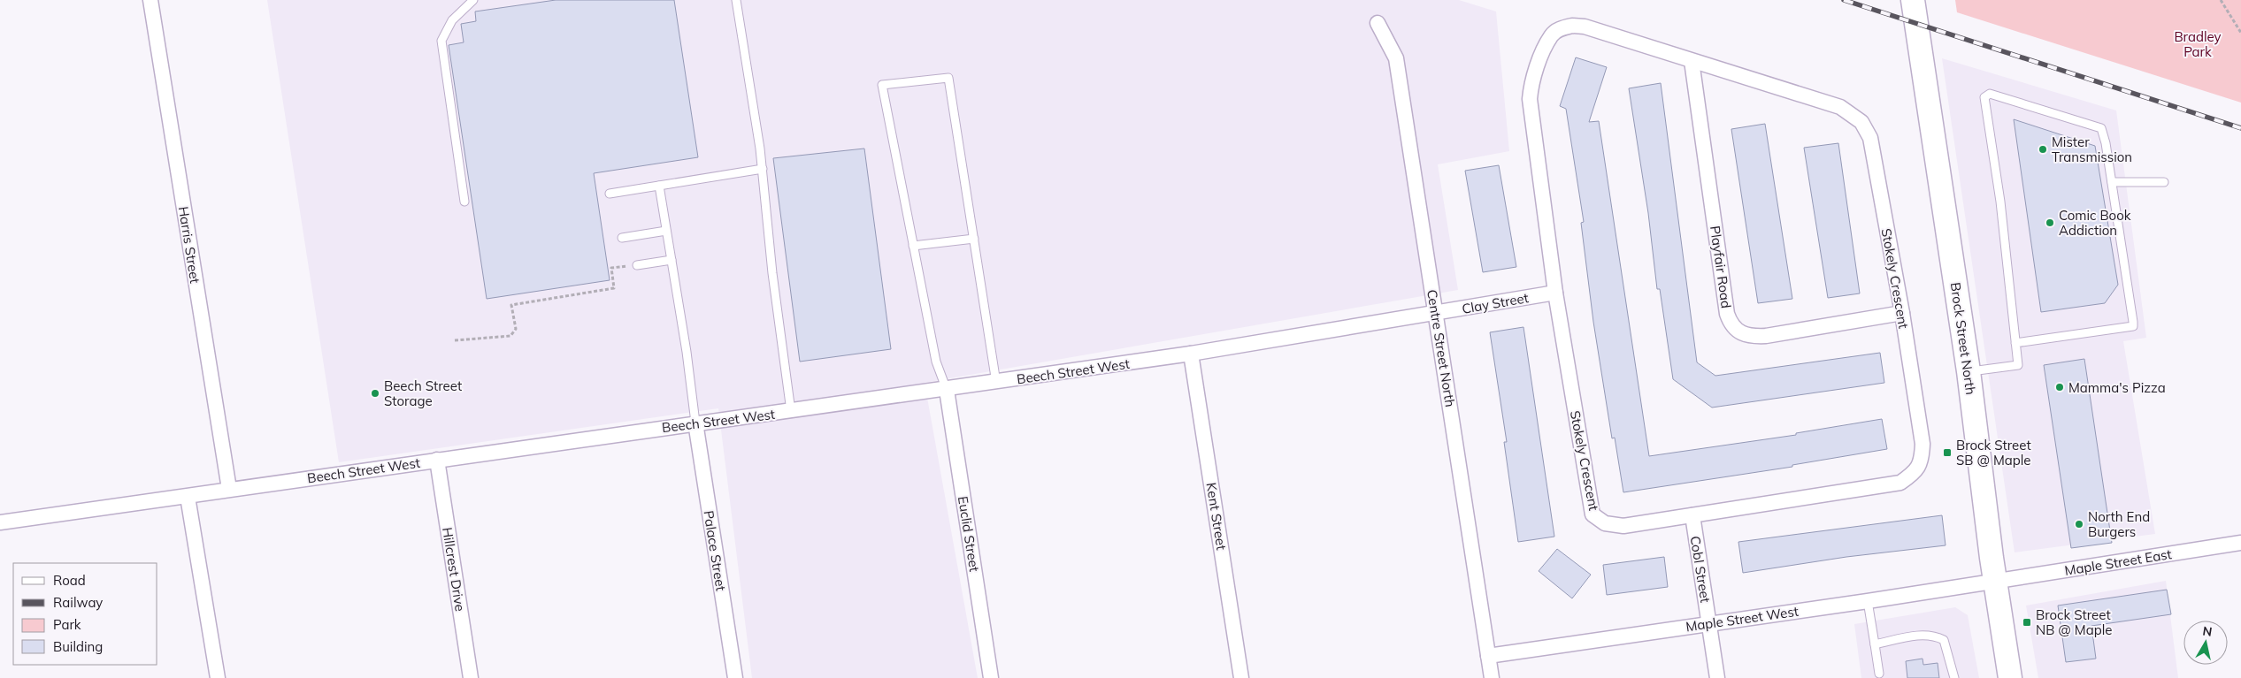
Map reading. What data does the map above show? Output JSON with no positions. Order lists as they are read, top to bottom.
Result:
{
  "streets": {
    "main road": ["Brock Street North"],
    "street": [
      "Harris Street",
      "Playfair Road",
      "Stokely Crescent",
      "Clay Street",
      "Centre Street North",
      "Beech Street West",
      "Kent Street",
      "Euclid Street",
      "Palace Street",
      "Maple Street East",
      "Hillcrest Drive",
      "Cobl Street",
      "Maple Street West"
    ]
  },
  "crossings": [
    ["Harris Street", "Beech Street West"],
    ["Playfair Road", "Stokely Crescent"],
    ["Stokely Crescent", "Clay Street"],
    ["Stokely Crescent", "Cobl Street"],
    ["Clay Street", "Centre Street North"],
    ["Clay Street", "Beech Street West"],
    ["Brock Street North", "Maple Street East"],
    ["Brock Street North", "Maple Street West"],
    ["Centre Street North", "Beech Street West"],
    ["Centre Street North", "Maple Street West"],
    ["Beech Street West", "Kent Street"],
    ["Beech Street West", "Euclid Street"],
    ["Beech Street West", "Palace Street"],
    ["Beech Street West", "Hillcrest Drive"],
    ["Maple Street East", "Maple Street West"],
    ["Cobl Street", "Maple Street West"]
  ],
  "parks": ["Bradley Park"],
  "places": {
    "other": [
      "Mister Transmission",
      "Comic Book Addiction",
      "Mamma's Pizza",
      "Beech Street Storage",
      "North End Burgers"
    ],
    "transit": ["Brock Street SB @ Maple", "Brock Street NB @ Maple"]
  },
  "legend": [
    "Road",
    "Railway",
    "Park",
    "Building"
  ],
  "north": "top"
}
